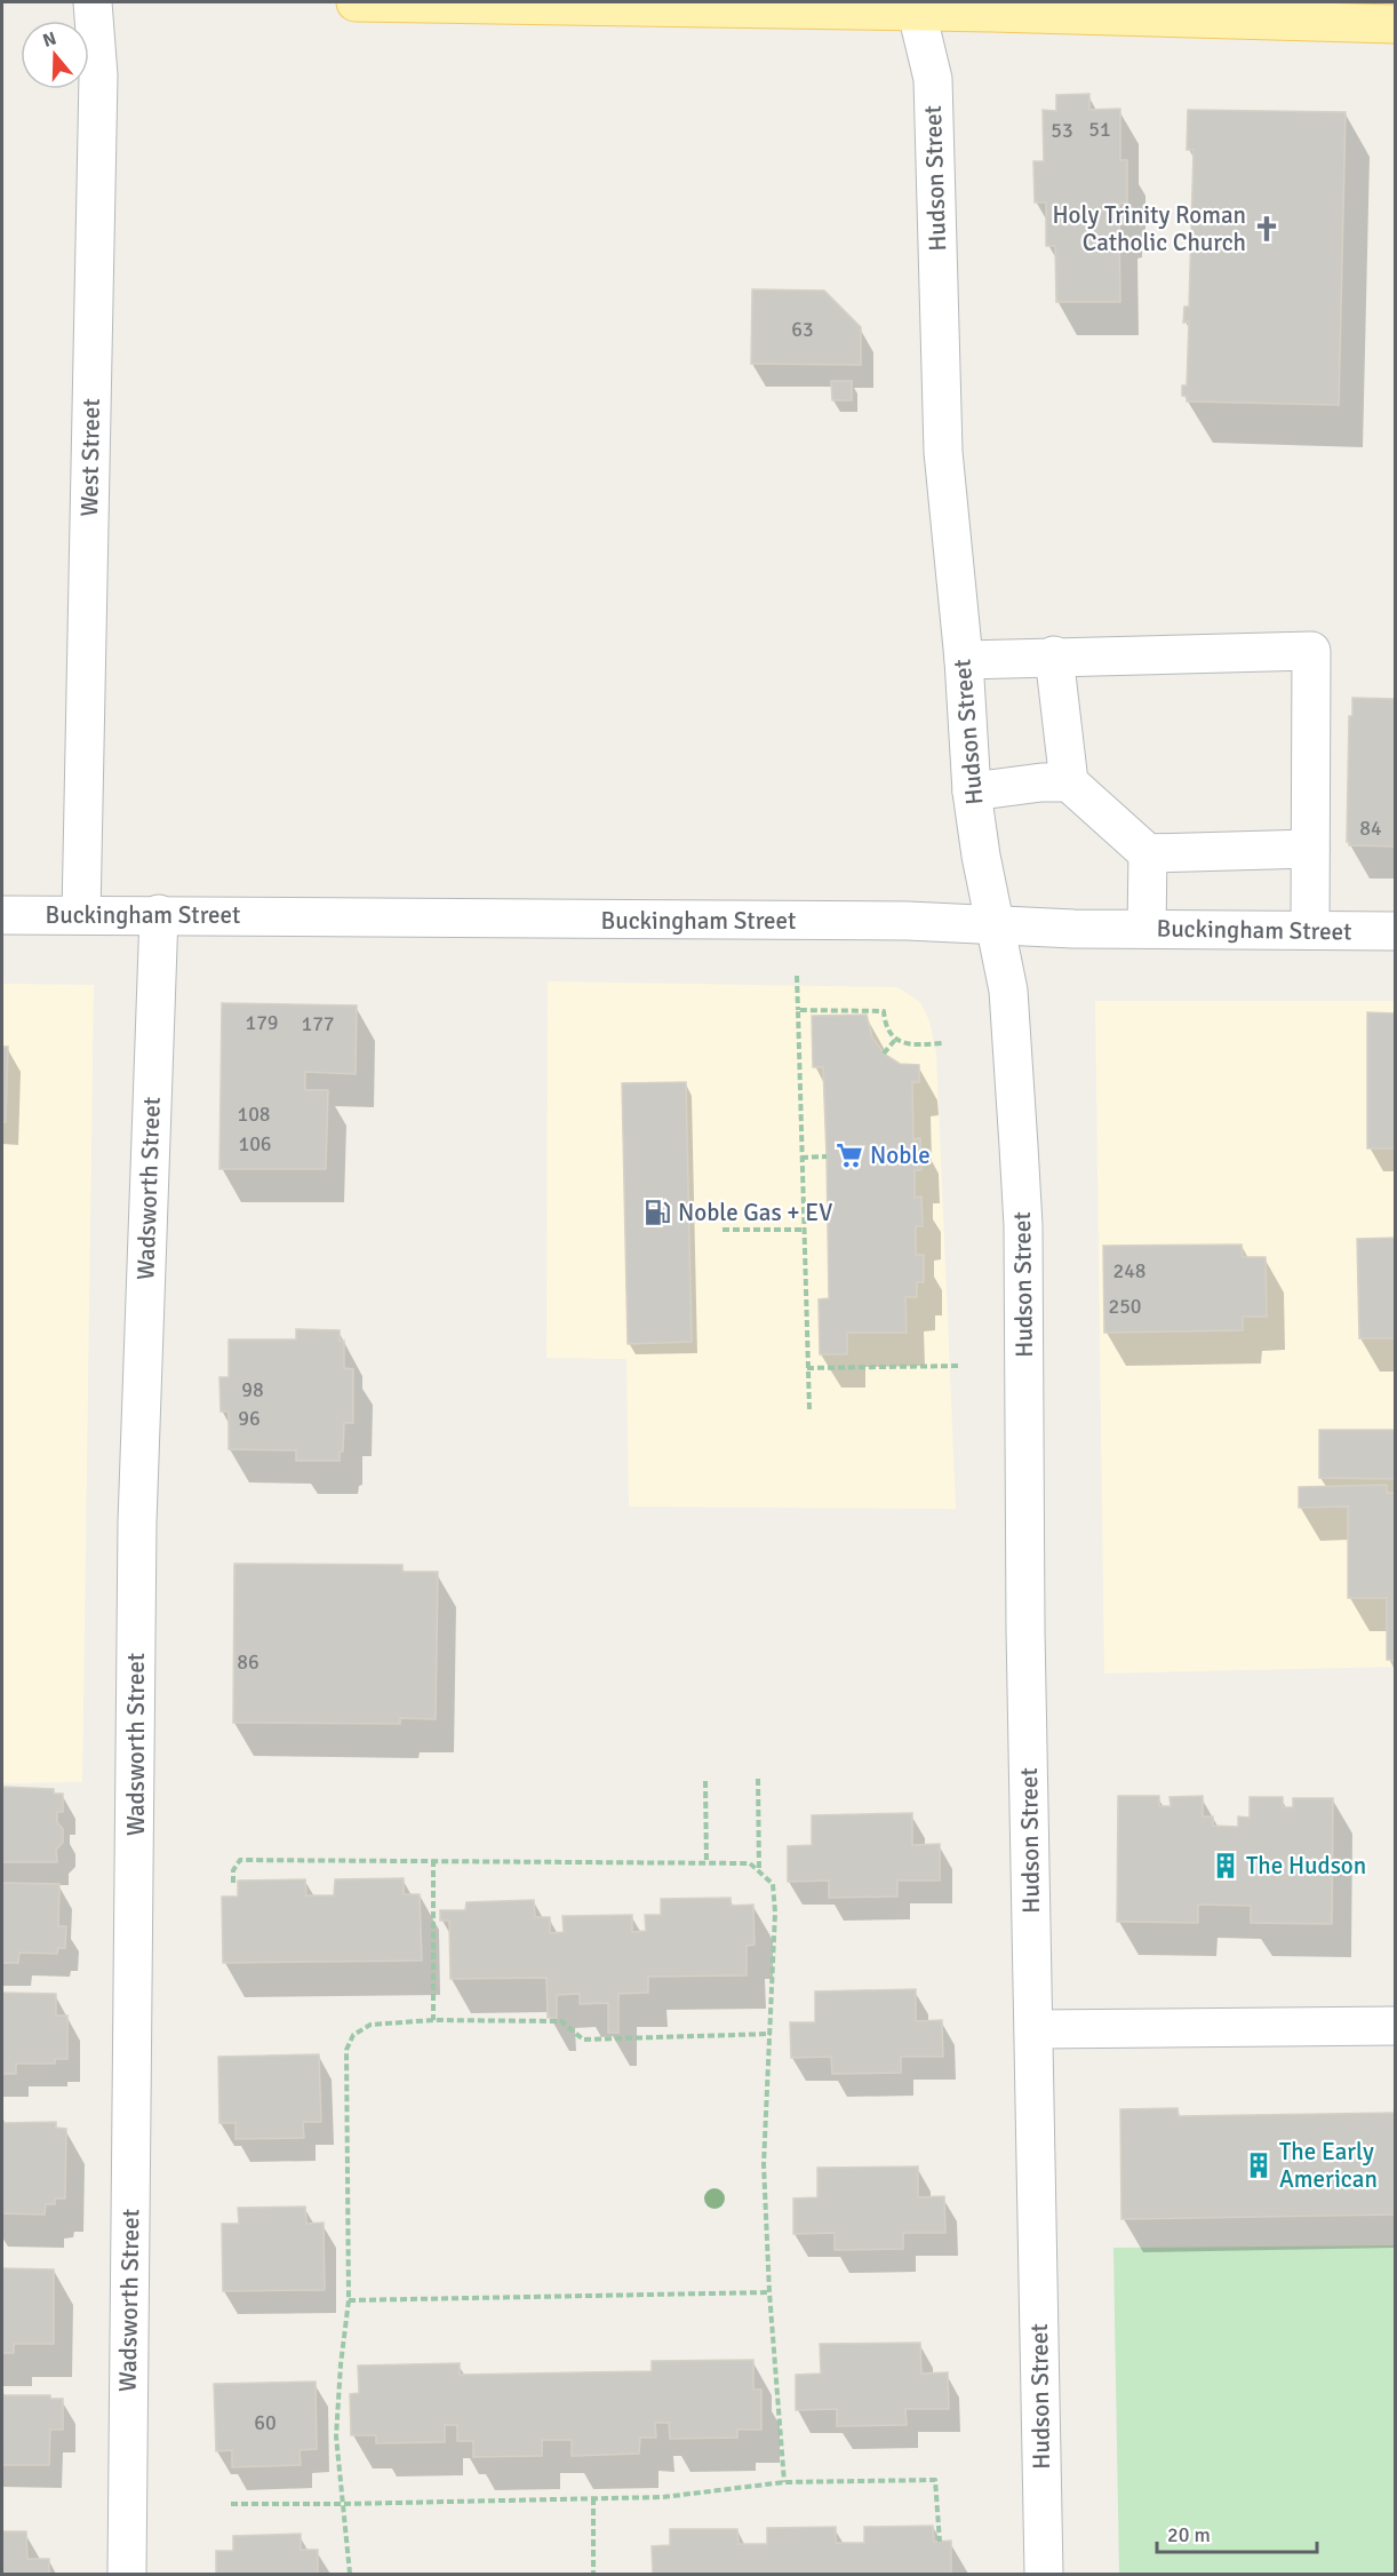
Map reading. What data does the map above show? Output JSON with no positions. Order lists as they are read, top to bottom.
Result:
{
  "streets": {
    "street": [
      "Hudson Street",
      "West Street",
      "Buckingham Street",
      "Wadsworth Street"
    ]
  },
  "crossings": [
    ["Hudson Street", "Buckingham Street"],
    ["West Street", "Buckingham Street"],
    ["Buckingham Street", "Wadsworth Street"]
  ],
  "places": {
    "church": ["Holy Trinity Roman Catholic Church"],
    "supermarket": ["Noble"],
    "fuel station": ["Noble Gas + EV"],
    "building": ["The Hudson", "The Early American"]
  },
  "house_numbers": [
    "51",
    "53",
    "63",
    "84",
    "179",
    "177",
    "108",
    "106",
    "248",
    "250",
    "98",
    "96",
    "86",
    "60"
  ],
  "scale_bar": "20 m",
  "north": "top"
}
